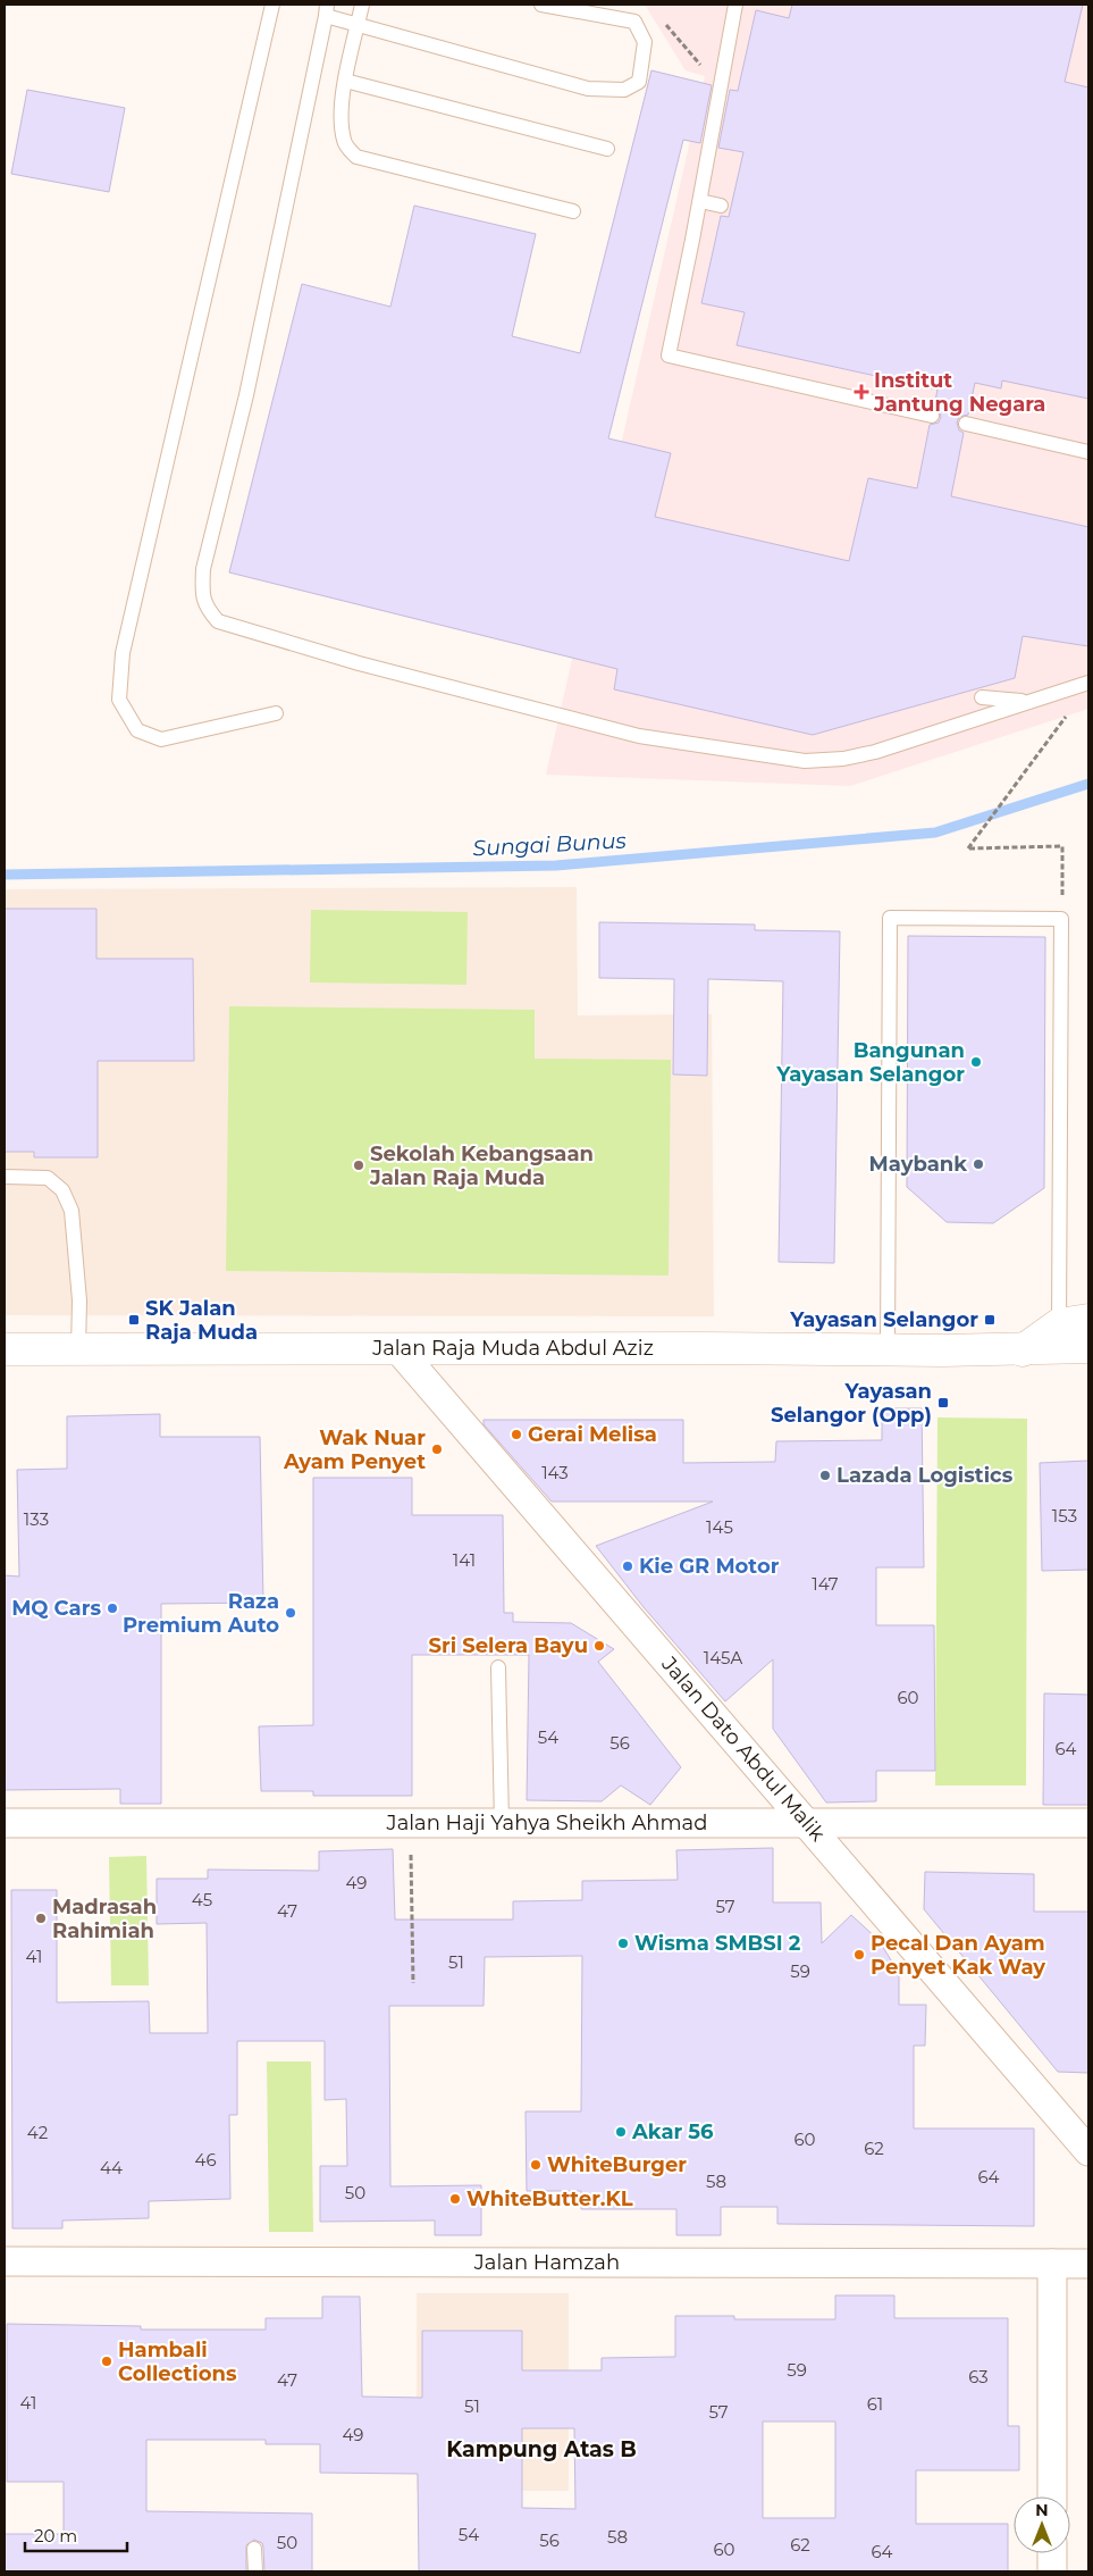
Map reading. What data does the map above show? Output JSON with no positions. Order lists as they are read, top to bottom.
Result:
{
  "streets": {
    "main road": ["Jalan Raja Muda Abdul Aziz"],
    "street": ["Jalan Dato Abdul Malik", "Jalan Haji Yahya Sheikh Ahmad", "Jalan Hamzah"]
  },
  "crossings": [
    ["Jalan Raja Muda Abdul Aziz", "Jalan Dato Abdul Malik"],
    ["Jalan Dato Abdul Malik", "Jalan Haji Yahya Sheikh Ahmad"]
  ],
  "districts": ["Kampung Atas B"],
  "water": ["Sungai Bunus"],
  "places": {
    "health": ["Institut Jantung Negara"],
    "other": [
      "Bangunan Yayasan Selangor",
      "Maybank",
      "Sekolah Kebangsaan Jalan Raja Muda",
      "Gerai Melisa",
      "Wak Nuar Ayam Penyet",
      "Lazada Logistics",
      "Kie GR Motor",
      "MQ Cars",
      "Raza Premium Auto",
      "Sri Selera Bayu",
      "Madrasah Rahimiah",
      "Wisma SMBSI 2",
      "Pecal Dan Ayam Penyet Kak Way",
      "Akar 56",
      "WhiteBurger",
      "WhiteButter.KL",
      "Hambali Collections"
    ],
    "transit": ["SK Jalan Raja Muda", "Yayasan Selangor", "Yayasan Selangor (Opp)"]
  },
  "house_numbers": [
    "143",
    "153",
    "133",
    "145",
    "141",
    "147",
    "145A",
    "60",
    "54",
    "56",
    "64",
    "49",
    "45",
    "57",
    "47",
    "41",
    "51",
    "59",
    "42",
    "60",
    "62",
    "46",
    "44",
    "64",
    "58",
    "50",
    "59",
    "63",
    "47",
    "41",
    "61",
    "51",
    "57",
    "49",
    "54",
    "58",
    "56",
    "50",
    "62",
    "60",
    "64"
  ],
  "scale_bar": "20 m",
  "north": "top"
}
